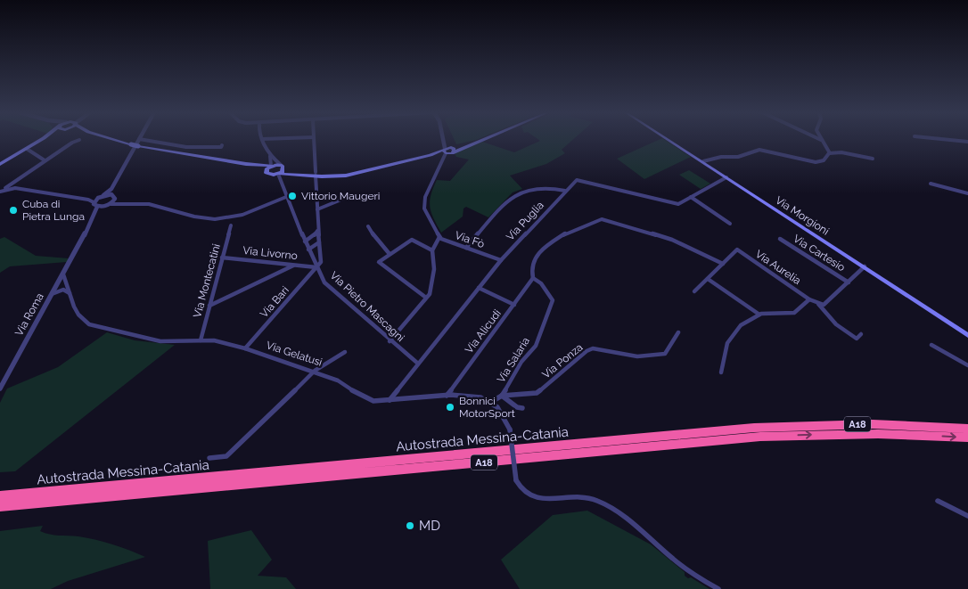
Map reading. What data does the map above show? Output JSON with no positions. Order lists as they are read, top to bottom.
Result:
{
  "streets": {
    "highway": ["A18", "Autostrada Messina-Catania"],
    "main road": ["Via Morgioni"],
    "street": [
      "Via Puglia",
      "Via Fò",
      "Via Livorno",
      "Via Cartesio",
      "Via Aurelia",
      "Via Montecatini",
      "Via Bari",
      "Via Pietro Mascagni",
      "Via Roma",
      "Via Alicudi",
      "Via Gelatusi",
      "Via Salaria",
      "Via Ponza"
    ]
  },
  "crossings": [
    ["Via Morgioni", "Via Puglia"],
    ["Via Puglia", "Via Fò"],
    ["Via Puglia", "Via Pietro Mascagni"],
    ["Via Puglia", "Via Gelatusi"],
    ["Via Livorno", "Via Montecatini"],
    ["Via Livorno", "Via Bari"],
    ["Via Livorno", "Via Pietro Mascagni"],
    ["Via Montecatini", "Via Gelatusi"],
    ["Via Bari", "Via Pietro Mascagni"],
    ["Via Bari", "Via Gelatusi"],
    ["Via Roma", "Via Gelatusi"],
    ["Via Alicudi", "Via Gelatusi"],
    ["Via Alicudi", "Via Salaria"],
    ["Via Gelatusi", "Via Salaria"],
    ["Via Salaria", "Via Ponza"]
  ],
  "places": [
    "Vittorio Maugeri",
    "Cuba di Pietra Lunga",
    "Bonnici MotorSport",
    "MD"
  ]
}
